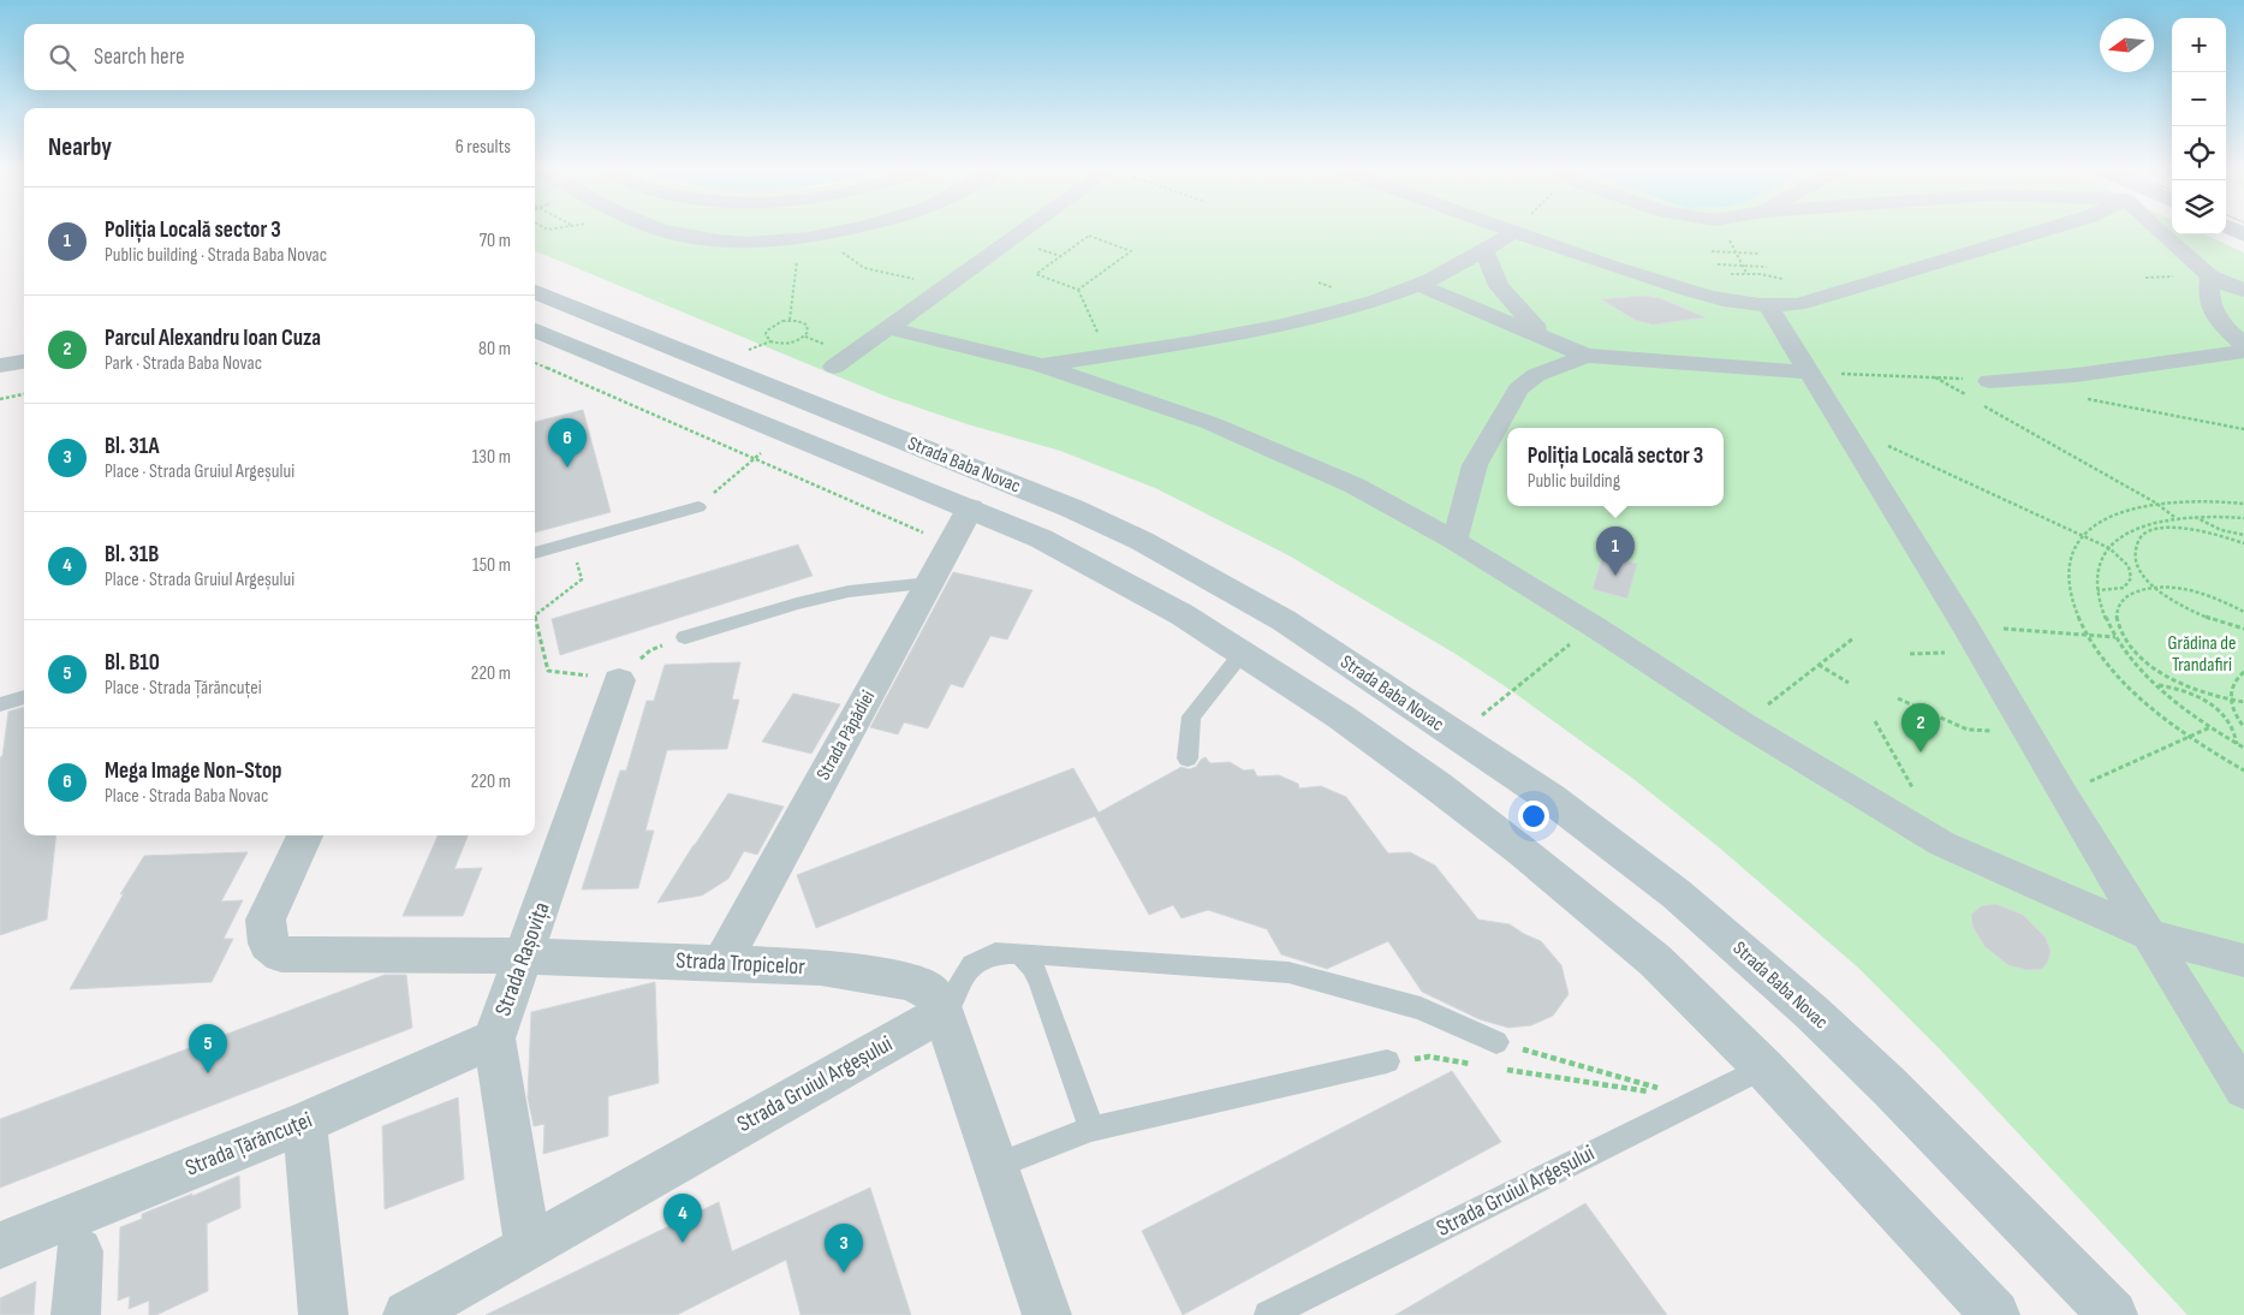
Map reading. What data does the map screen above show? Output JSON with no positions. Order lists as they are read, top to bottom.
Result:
{
  "streets": {
    "main road": ["Strada Baba Novac"],
    "street": [
      "Strada Păpădiei",
      "Strada Rașovița",
      "Strada Tropicelor",
      "Strada Gruiul Argeșului",
      "Strada Țărăncuței"
    ]
  },
  "crossings": [
    ["Strada Baba Novac", "Strada Păpădiei"],
    ["Strada Baba Novac", "Strada Gruiul Argeșului"],
    ["Strada Păpădiei", "Strada Tropicelor"],
    ["Strada Rașovița", "Strada Tropicelor"],
    ["Strada Rașovița", "Strada Gruiul Argeșului"],
    ["Strada Rașovița", "Strada Țărăncuței"],
    ["Strada Tropicelor", "Strada Gruiul Argeșului"]
  ],
  "parks": ["Grădina de Trandafiri"],
  "north": "left",
  "page": {
    "map_buttons": ["+", "−"],
    "search": "Search here",
    "heading": ["Nearby", "6 results"],
    "list": [
      {
        "mark": "1",
        "name": "Poliția Locală sector 3",
        "note": "Public building · Strada Baba Novac",
        "value": "70 m"
      },
      {
        "mark": "2",
        "name": "Parcul Alexandru Ioan Cuza",
        "note": "Park · Strada Baba Novac",
        "value": "80 m"
      },
      {
        "mark": "3",
        "name": "Bl. 31A",
        "note": "Place · Strada Gruiul Argeșului",
        "value": "130 m"
      },
      {
        "mark": "4",
        "name": "Bl. 31B",
        "note": "Place · Strada Gruiul Argeșului",
        "value": "150 m"
      },
      {
        "mark": "5",
        "name": "Bl. B10",
        "note": "Place · Strada Țărăncuței",
        "value": "220 m"
      },
      {
        "mark": "6",
        "name": "Mega Image Non-Stop",
        "note": "Place · Strada Baba Novac",
        "value": "220 m"
      }
    ],
    "pins": [
      "6",
      "1",
      "2",
      "5",
      "4",
      "3"
    ],
    "popup": ["Poliția Locală sector 3", "Public building"]
  }
}
